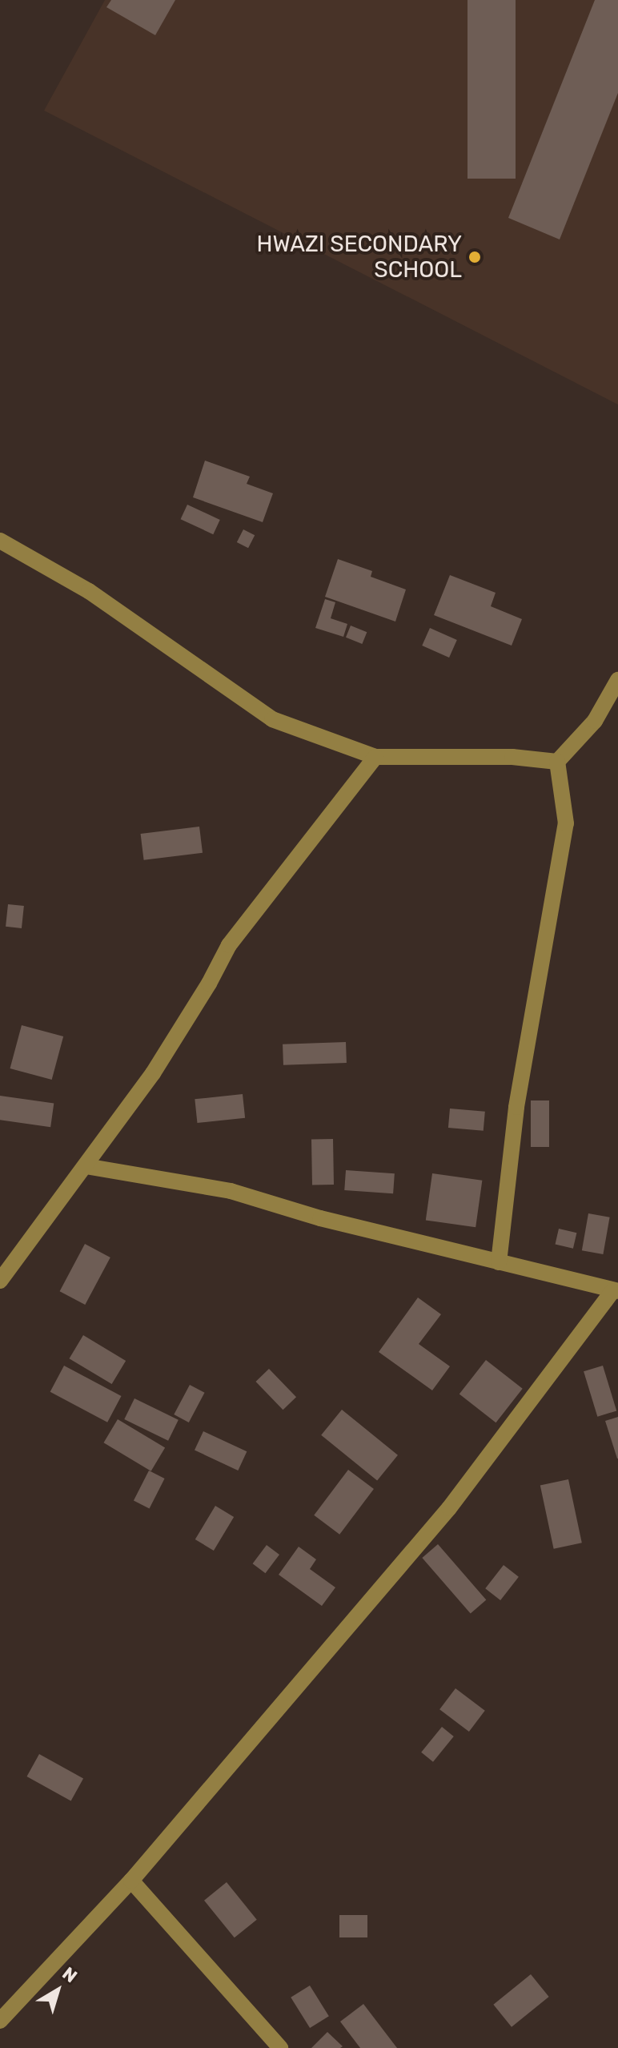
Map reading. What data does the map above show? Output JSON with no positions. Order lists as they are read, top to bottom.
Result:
{
  "places": ["HWAZI SECONDARY SCHOOL"],
  "north": "top right"
}
